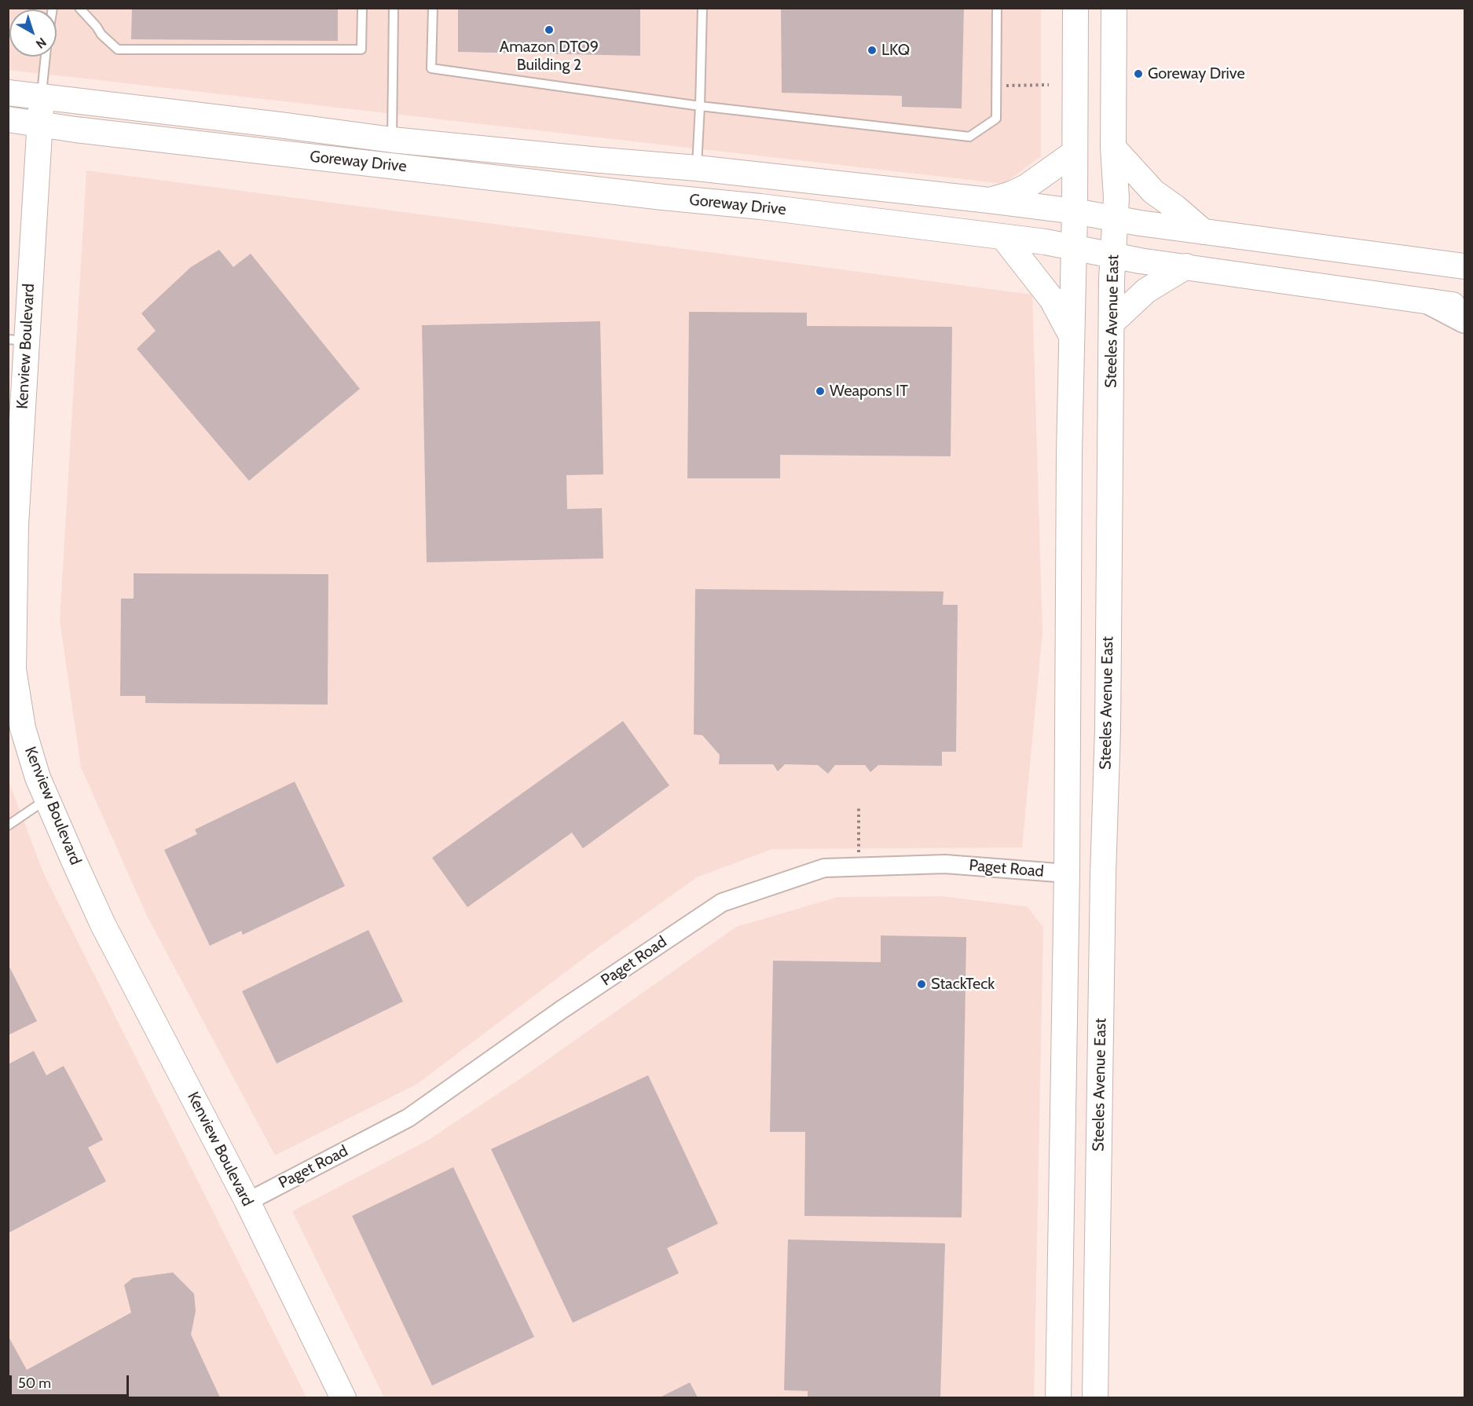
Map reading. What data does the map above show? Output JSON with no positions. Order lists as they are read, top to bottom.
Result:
{
  "streets": {
    "main road": ["Goreway Drive", "Steeles Avenue East", "Kenview Boulevard"],
    "street": ["Paget Road"]
  },
  "crossings": [
    ["Goreway Drive", "Steeles Avenue East"],
    ["Goreway Drive", "Kenview Boulevard"],
    ["Kenview Boulevard", "Paget Road"]
  ],
  "places": [
    "Amazon DTO9 Building 2",
    "LKQ",
    "Goreway Drive",
    "Weapons IT",
    "StackTeck"
  ],
  "scale_bar": "50 m",
  "north": "bottom right"
}
